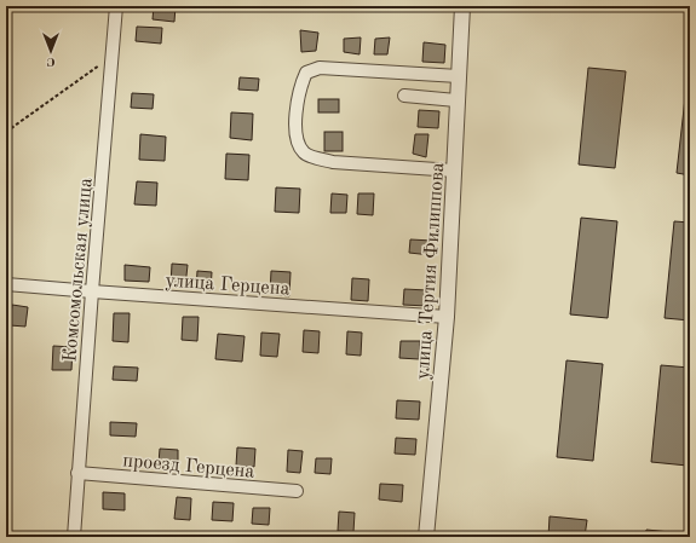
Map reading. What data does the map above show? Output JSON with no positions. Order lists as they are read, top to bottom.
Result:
{
  "streets": {
    "street": [
      "Комсомольская улица",
      "улица Тертия Филиппова",
      "улица Герцена",
      "проезд Герцена"
    ]
  },
  "crossings": [
    ["Комсомольская улица", "улица Герцена"],
    ["Комсомольская улица", "проезд Герцена"],
    ["улица Тертия Филиппова", "улица Герцена"]
  ],
  "north": "bottom"
}
